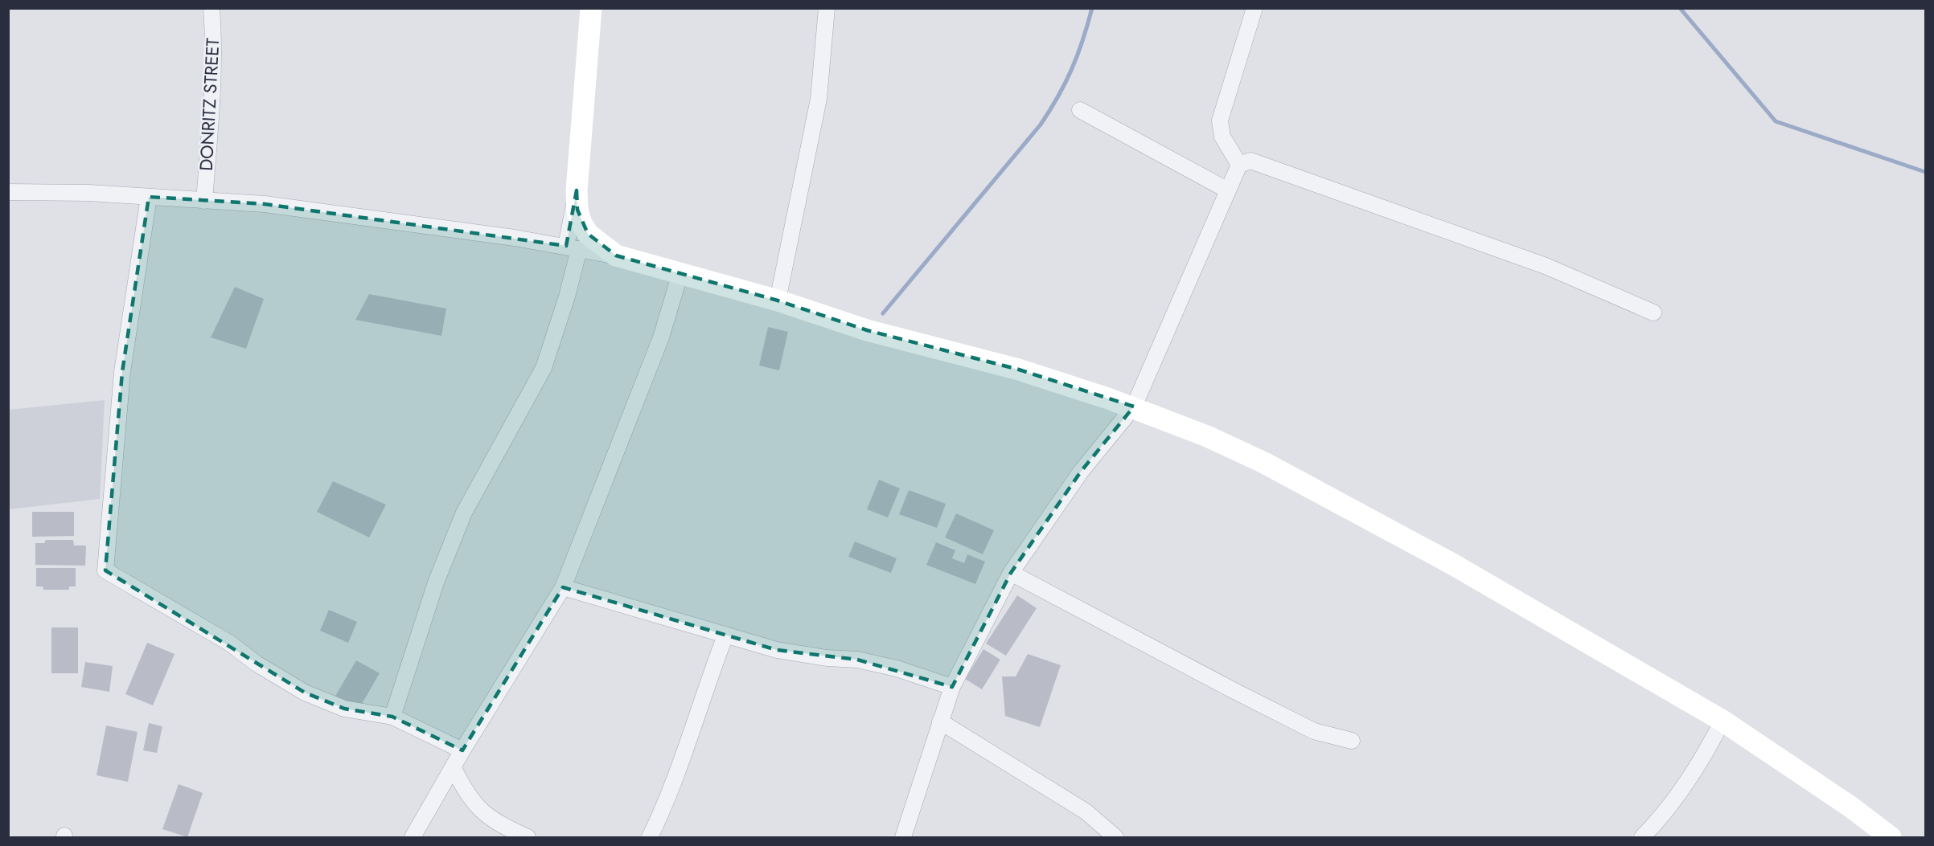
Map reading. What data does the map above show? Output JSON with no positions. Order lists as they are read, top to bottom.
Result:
{
  "streets": {
    "street": ["DONRITZ STREET"]
  }
}
